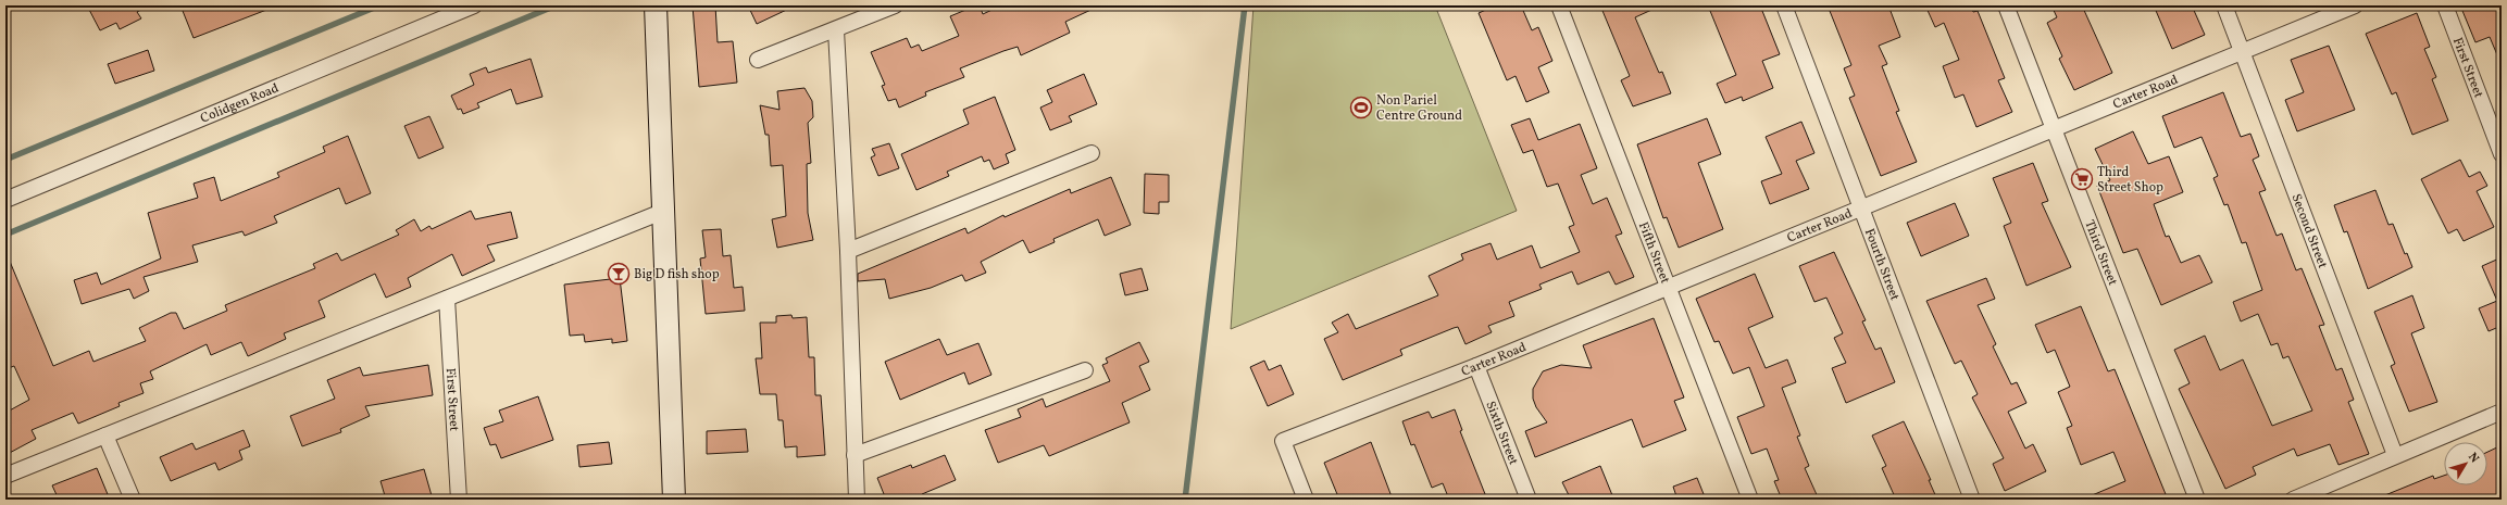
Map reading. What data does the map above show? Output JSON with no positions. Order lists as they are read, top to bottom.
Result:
{
  "streets": {
    "street": [
      "First Street",
      "Carter Road",
      "Colidgen Road",
      "Second Street",
      "Third Street",
      "Fifth Street",
      "Fourth Street",
      "Sixth Street"
    ]
  },
  "crossings": [
    ["Carter Road", "Second Street"],
    ["Carter Road", "Third Street"],
    ["Carter Road", "Fifth Street"],
    ["Carter Road", "Fourth Street"],
    ["Carter Road", "Sixth Street"]
  ],
  "places": {
    "sports": ["Non Pariel Centre Ground"],
    "supermarket": ["Third Street Shop"],
    "bar": ["Big D fish shop"]
  },
  "north": "top right"
}
